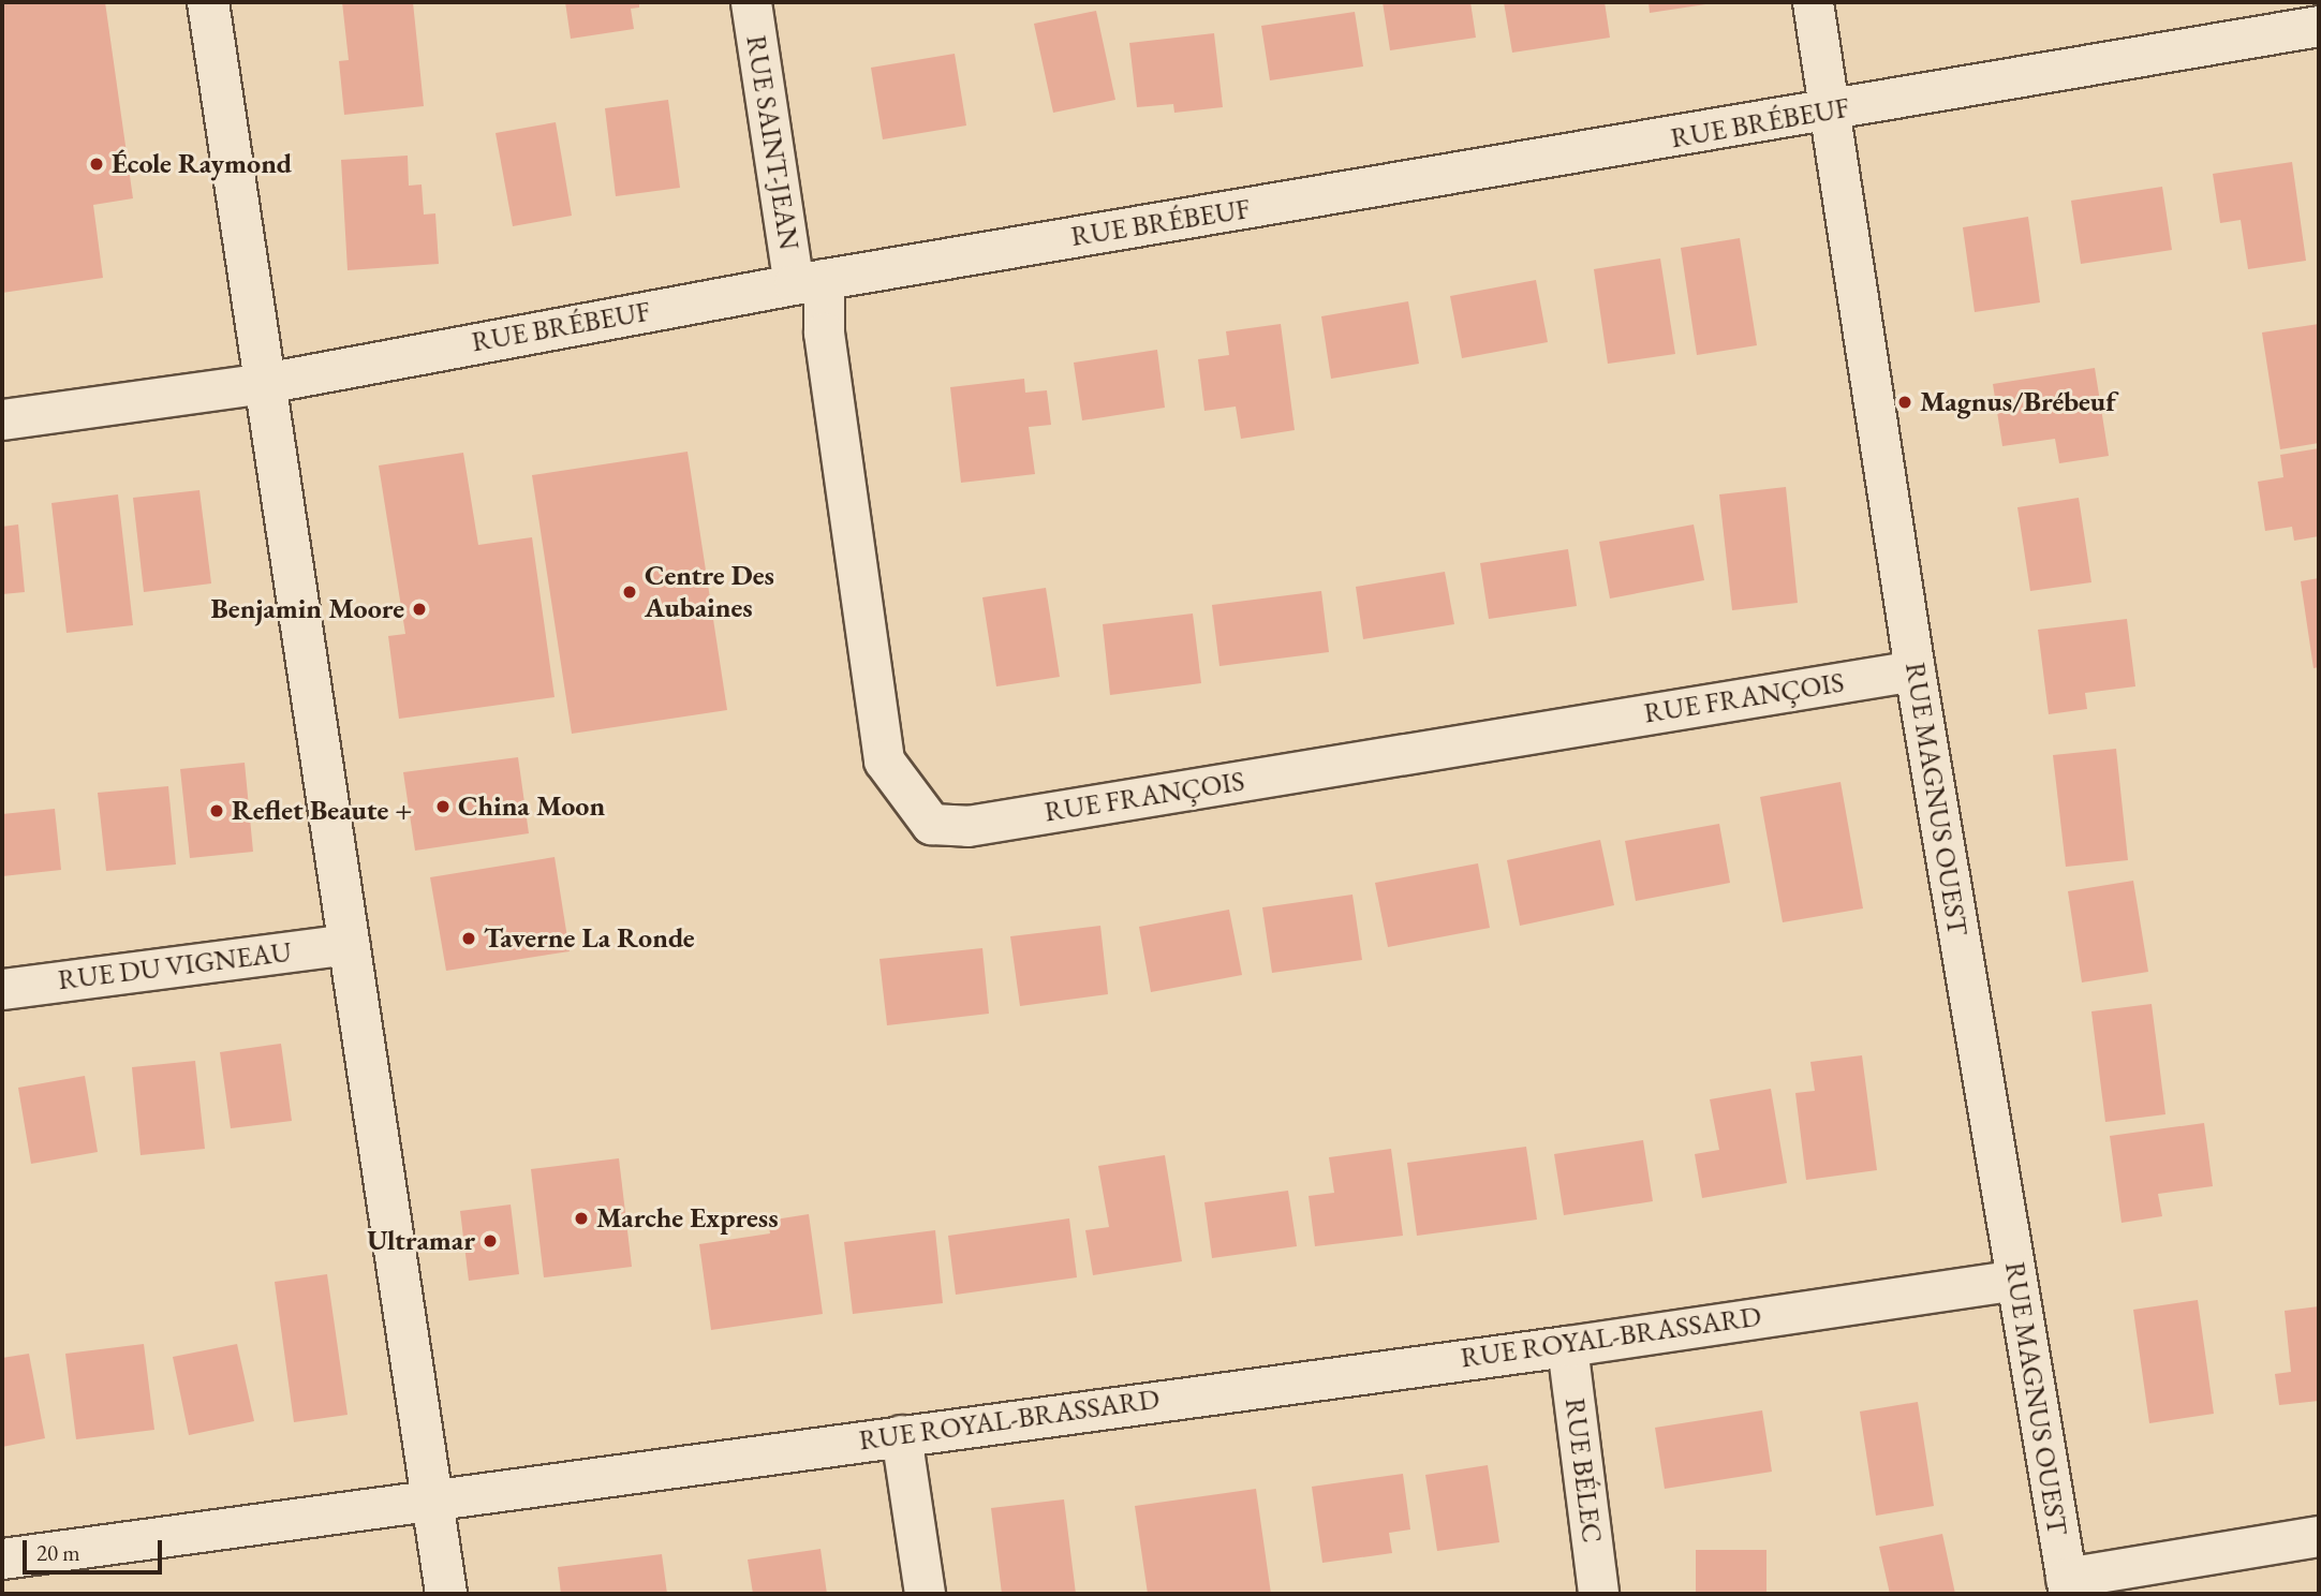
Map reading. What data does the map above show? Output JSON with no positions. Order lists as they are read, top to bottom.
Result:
{
  "streets": {
    "street": [
      "RUE BRÉBEUF",
      "RUE SAINT-JEAN",
      "RUE FRANÇOIS",
      "RUE MAGNUS OUEST",
      "RUE DU VIGNEAU",
      "RUE ROYAL-BRASSARD",
      "RUE BÉLEC"
    ]
  },
  "crossings": [
    ["RUE BRÉBEUF", "RUE SAINT-JEAN"],
    ["RUE BRÉBEUF", "RUE FRANÇOIS"],
    ["RUE BRÉBEUF", "RUE MAGNUS OUEST"],
    ["RUE SAINT-JEAN", "RUE FRANÇOIS"],
    ["RUE FRANÇOIS", "RUE MAGNUS OUEST"],
    ["RUE MAGNUS OUEST", "RUE ROYAL-BRASSARD"],
    ["RUE ROYAL-BRASSARD", "RUE BÉLEC"]
  ],
  "places": [
    "École Raymond",
    "Magnus/Brébeuf",
    "Centre Des Aubaines",
    "Benjamin Moore",
    "China Moon",
    "Reflet Beaute +",
    "Taverne La Ronde",
    "Marche Express",
    "Ultramar"
  ],
  "scale_bar": "20 m"
}
